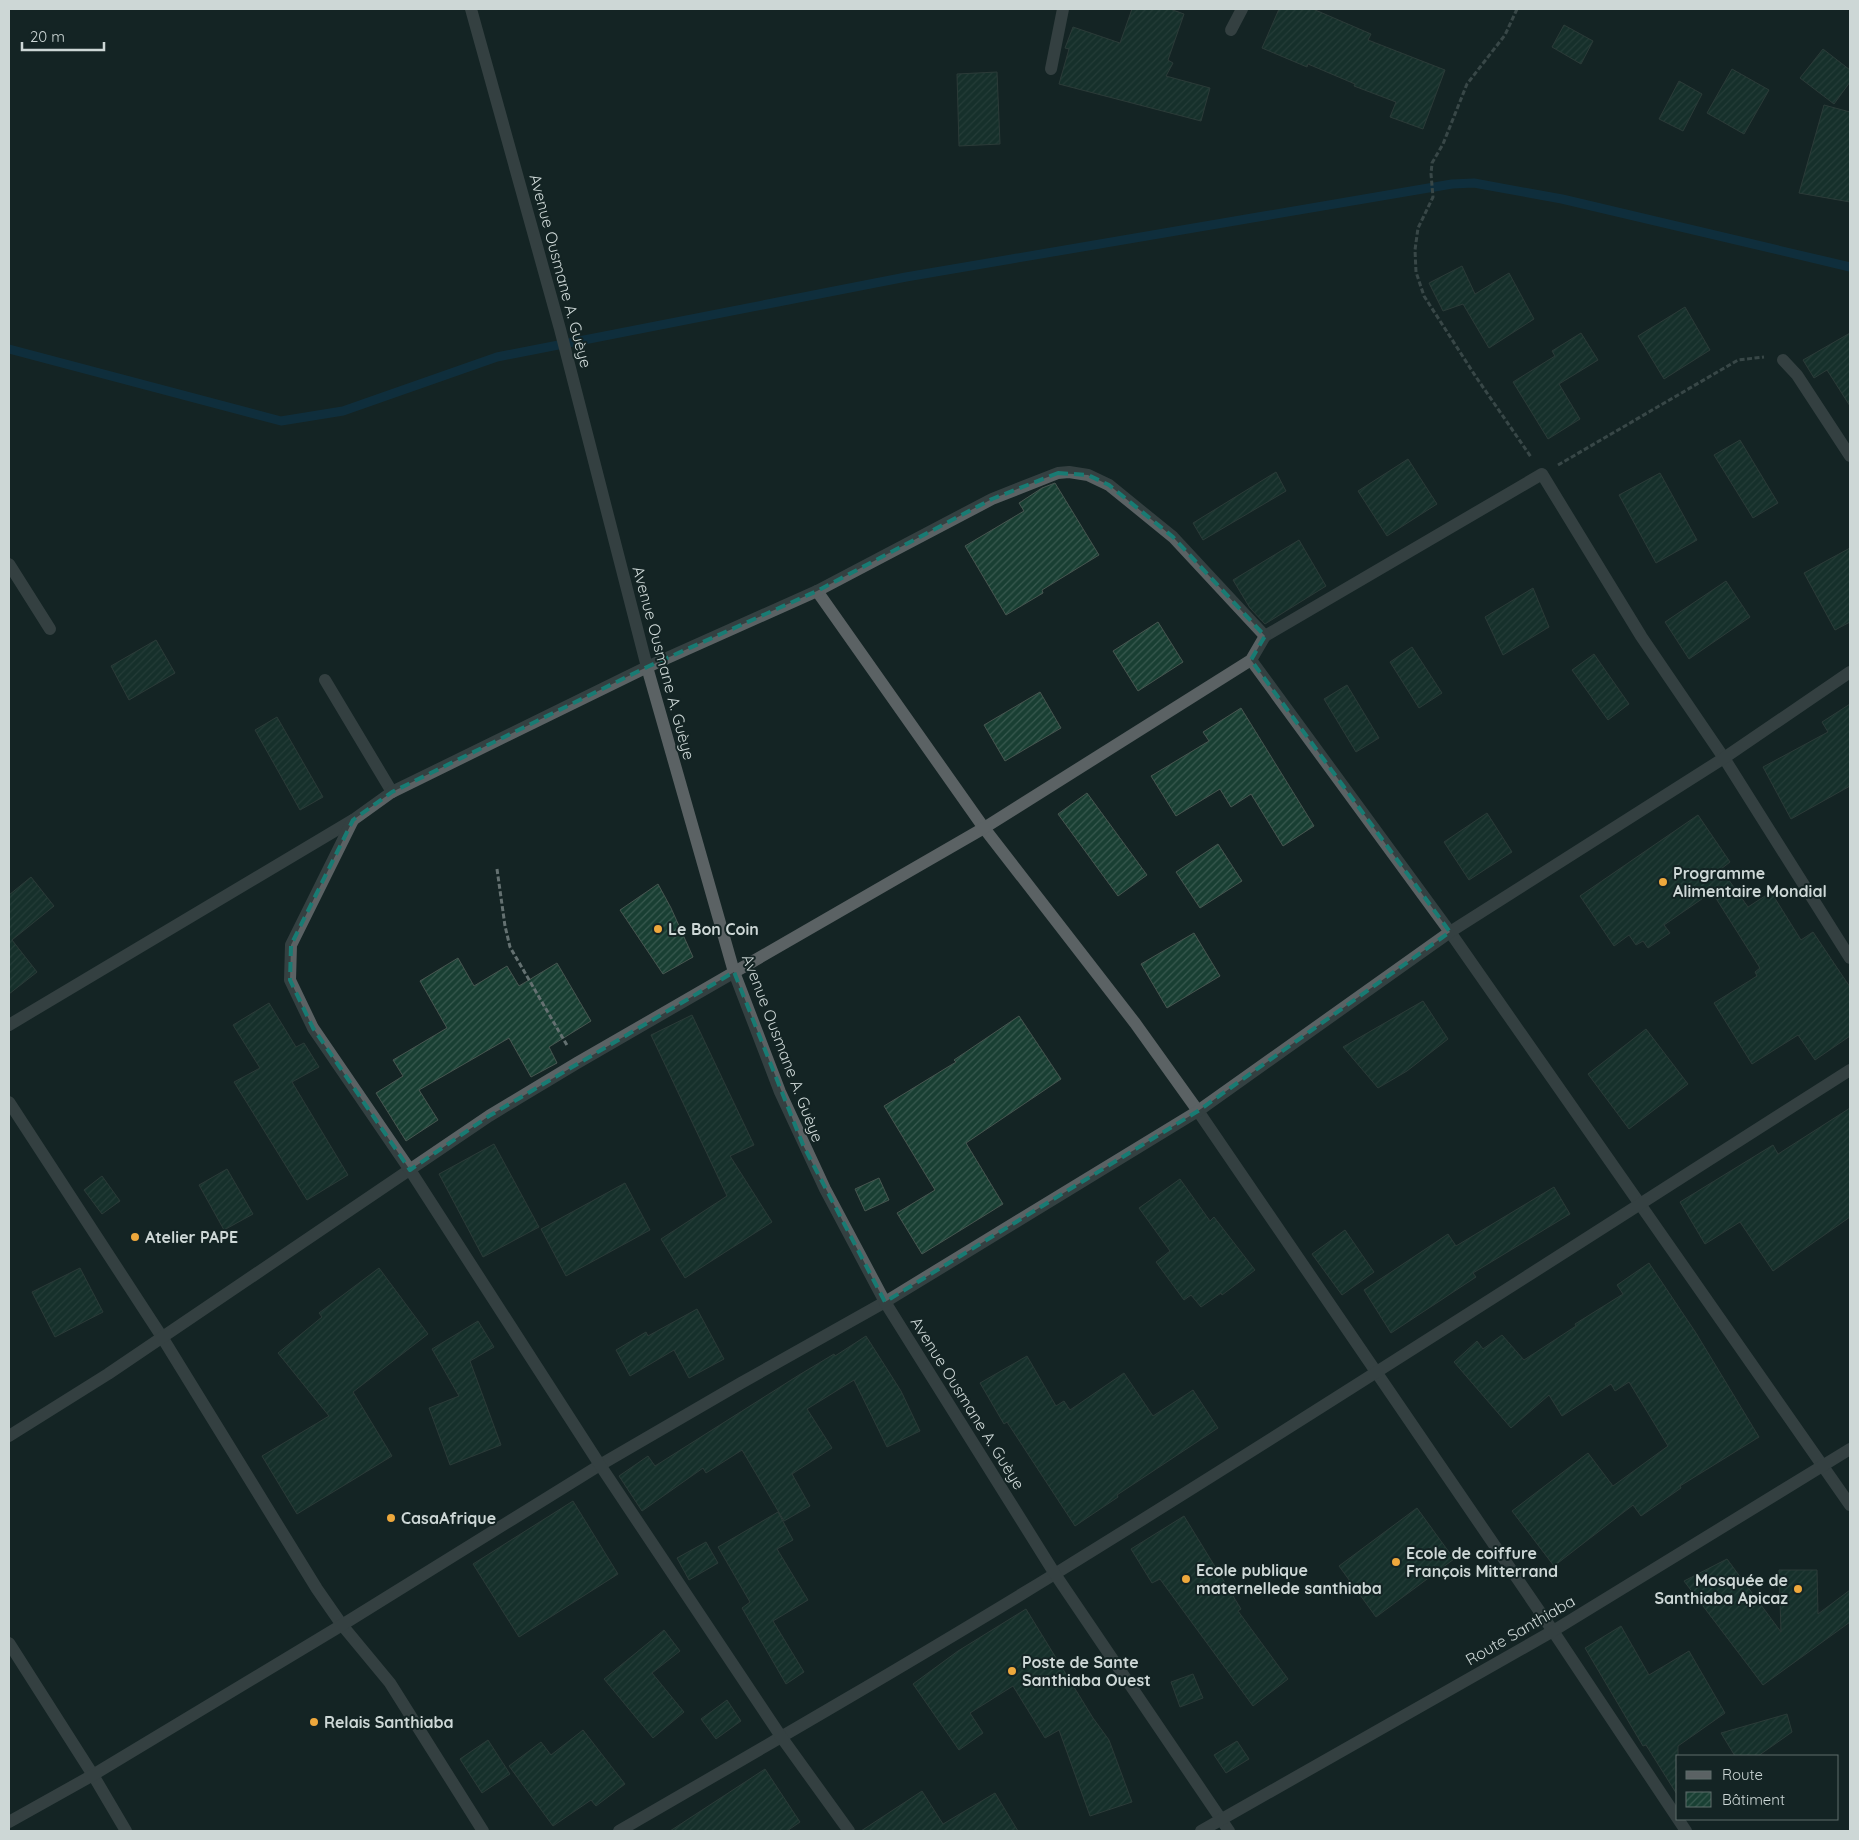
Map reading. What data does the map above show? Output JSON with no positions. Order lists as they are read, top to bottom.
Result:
{
  "streets": {
    "street": ["Avenue Ousmane A. Guèye", "Route Santhiaba"]
  },
  "crossings": [
    ["Avenue Ousmane A. Guèye", "Route Santhiaba"]
  ],
  "places": [
    "Programme Alimentaire Mondial",
    "Le Bon Coin",
    "Atelier PAPE",
    "CasaAfrique",
    "Ecole de coiffure François Mitterrand",
    "Ecole publique maternellede santhiaba",
    "Mosquée de Santhiaba Apicaz",
    "Poste de Sante Santhiaba Ouest",
    "Relais Santhiaba"
  ],
  "legend": ["Route", "Bâtiment"],
  "scale_bar": "20 m"
}
